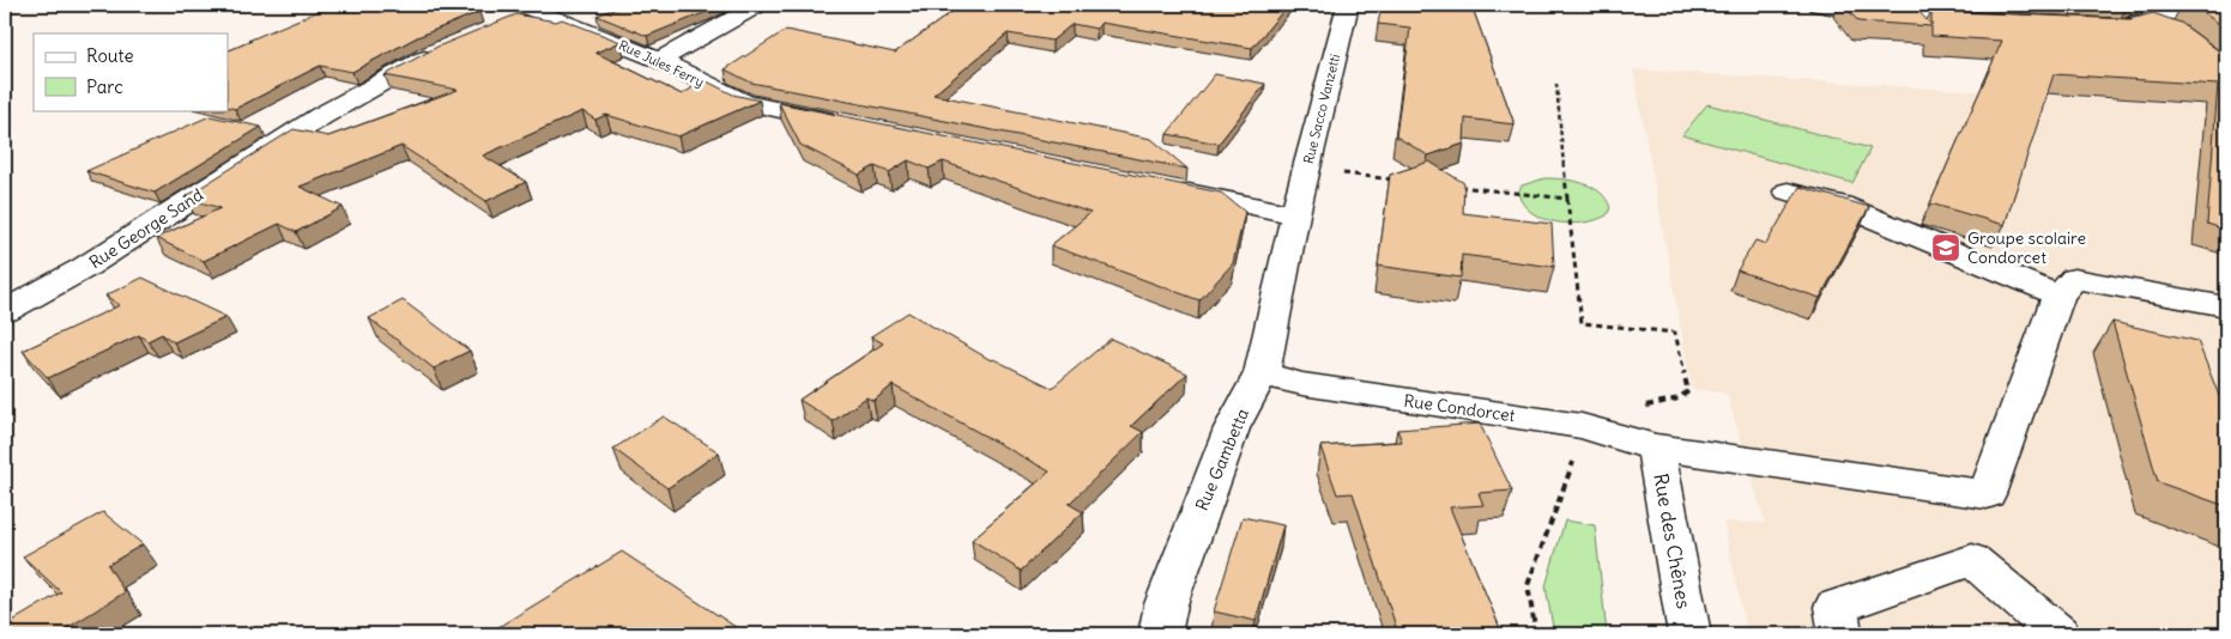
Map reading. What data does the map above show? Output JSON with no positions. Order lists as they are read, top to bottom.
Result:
{
  "streets": {
    "street": [
      "Rue Jules Ferry",
      "Rue Sacco Vanzetti",
      "Rue George Sand",
      "Rue Condorcet",
      "Rue Gambetta",
      "Rue des Chênes"
    ]
  },
  "crossings": [
    ["Rue Sacco Vanzetti", "Rue Gambetta"],
    ["Rue Condorcet", "Rue Gambetta"],
    ["Rue Condorcet", "Rue des Chênes"]
  ],
  "places": {
    "school or university": ["Groupe scolaire Condorcet"]
  },
  "legend": ["Route", "Parc"]
}
